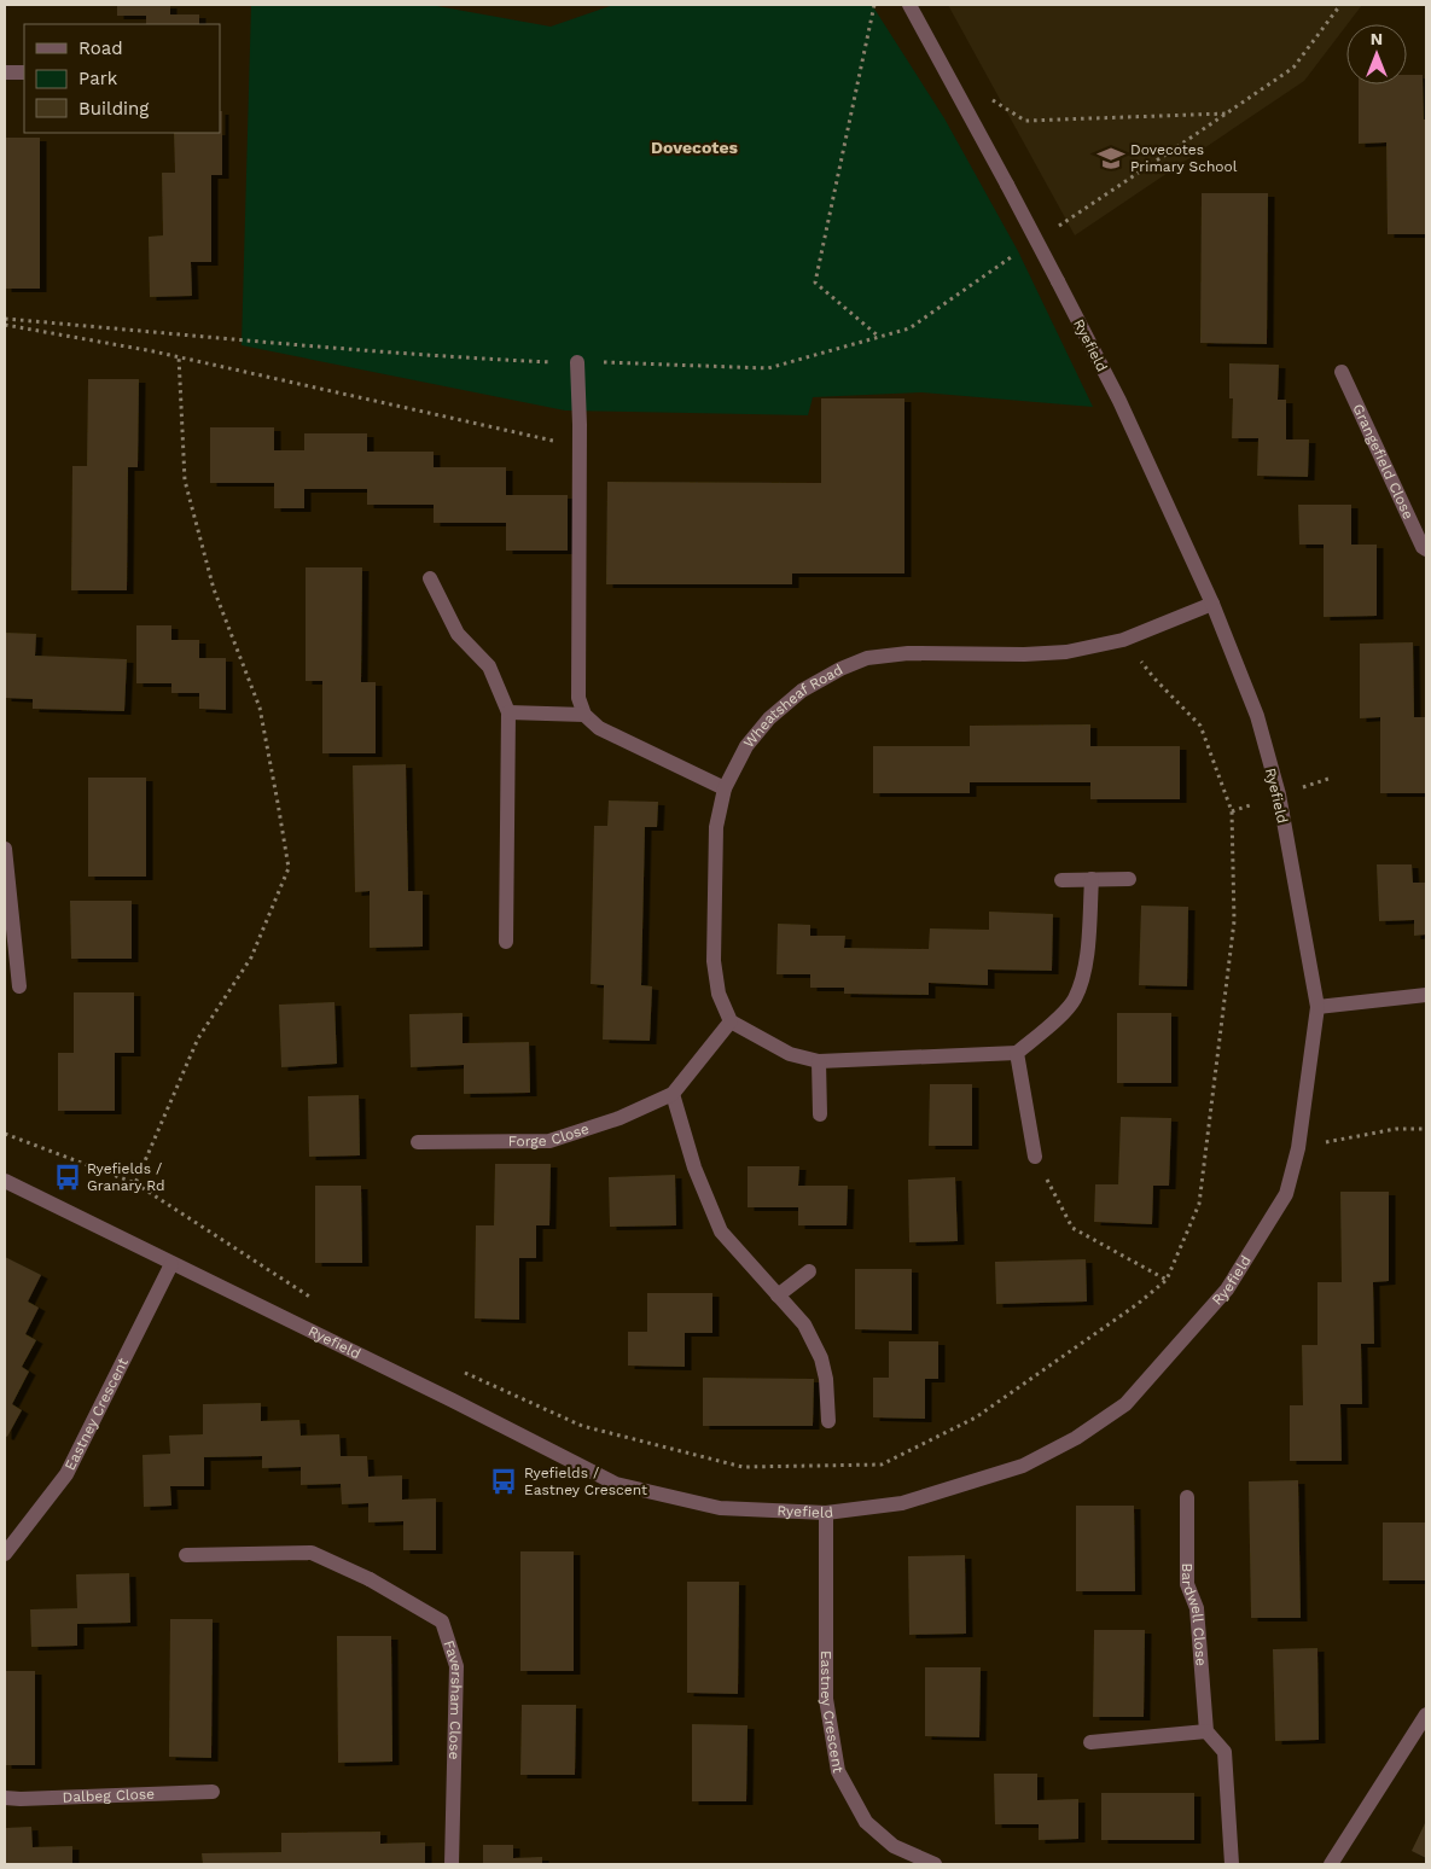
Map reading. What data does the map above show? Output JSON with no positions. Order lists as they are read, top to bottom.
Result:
{
  "streets": {
    "street": [
      "Ryefield",
      "Grangefield Close",
      "Wheatsheaf Road",
      "Forge Close",
      "Eastney Crescent",
      "Bardwell Close",
      "Faversham Close",
      "Dalbeg Close"
    ]
  },
  "crossings": [
    ["Ryefield", "Wheatsheaf Road"],
    ["Ryefield", "Eastney Crescent"],
    ["Wheatsheaf Road", "Forge Close"]
  ],
  "districts": ["Dovecotes"],
  "places": {
    "school or university": ["Dovecotes Primary School"],
    "bus stop": ["Ryefields / Granary Rd", "Ryefields / Eastney Crescent"]
  },
  "legend": ["Road", "Park", "Building"],
  "north": "top"
}
